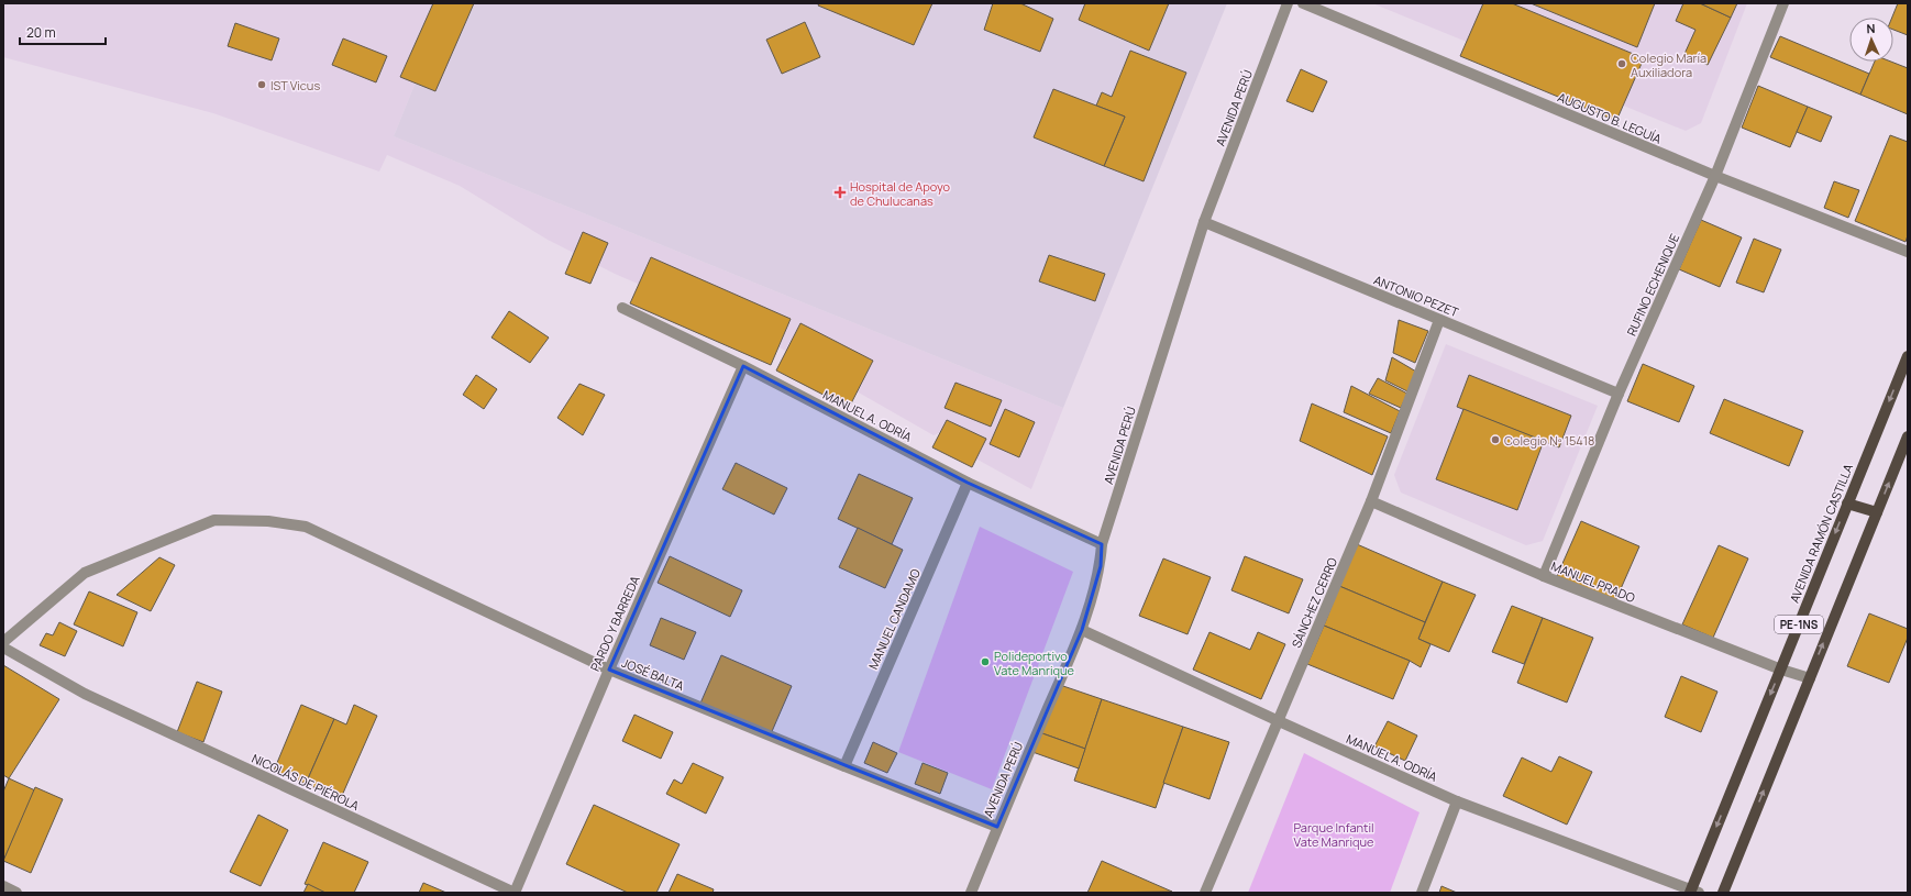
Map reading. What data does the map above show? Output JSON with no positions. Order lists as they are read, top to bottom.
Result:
{
  "streets": {
    "main road": ["AVENIDA RAMÓN CASTILLA", "PE-1NS"],
    "street": [
      "AVENIDA PERÚ",
      "AUGUSTO B. LEGUÍA",
      "RUFINO ECHENIQUE",
      "ANTONIO PEZET",
      "MANUEL A. ODRÍA",
      "MANUEL PRADO",
      "SÁNCHEZ CERRO",
      "MANUEL CANDAMO",
      "PARDO Y BARREDA",
      "JOSÉ BALTA",
      "NICOLÁS DE PIÉROLA"
    ]
  },
  "crossings": [
    ["AVENIDA PERÚ", "ANTONIO PEZET"],
    ["AVENIDA PERÚ", "MANUEL A. ODRÍA"],
    ["AVENIDA PERÚ", "JOSÉ BALTA"],
    ["AUGUSTO B. LEGUÍA", "RUFINO ECHENIQUE"],
    ["RUFINO ECHENIQUE", "ANTONIO PEZET"],
    ["RUFINO ECHENIQUE", "MANUEL PRADO"],
    ["ANTONIO PEZET", "SÁNCHEZ CERRO"],
    ["MANUEL A. ODRÍA", "AVENIDA RAMÓN CASTILLA"],
    ["MANUEL A. ODRÍA", "SÁNCHEZ CERRO"],
    ["MANUEL A. ODRÍA", "MANUEL CANDAMO"],
    ["MANUEL A. ODRÍA", "PARDO Y BARREDA"],
    ["AVENIDA RAMÓN CASTILLA", "MANUEL PRADO"],
    ["MANUEL PRADO", "SÁNCHEZ CERRO"],
    ["MANUEL PRADO", "PE-1NS"],
    ["MANUEL CANDAMO", "JOSÉ BALTA"],
    ["PARDO Y BARREDA", "JOSÉ BALTA"],
    ["PARDO Y BARREDA", "NICOLÁS DE PIÉROLA"]
  ],
  "parks": ["Parque Infantil Vate Manrique"],
  "places": {
    "other": [
      "Colegio María Auxiliadora",
      "IST Vicus",
      "Colegio Nº 15418",
      "Polideportivo Vate Manrique"
    ],
    "health": ["Hospital de Apoyo de Chulucanas"]
  },
  "scale_bar": "20 m",
  "north": "top"
}
